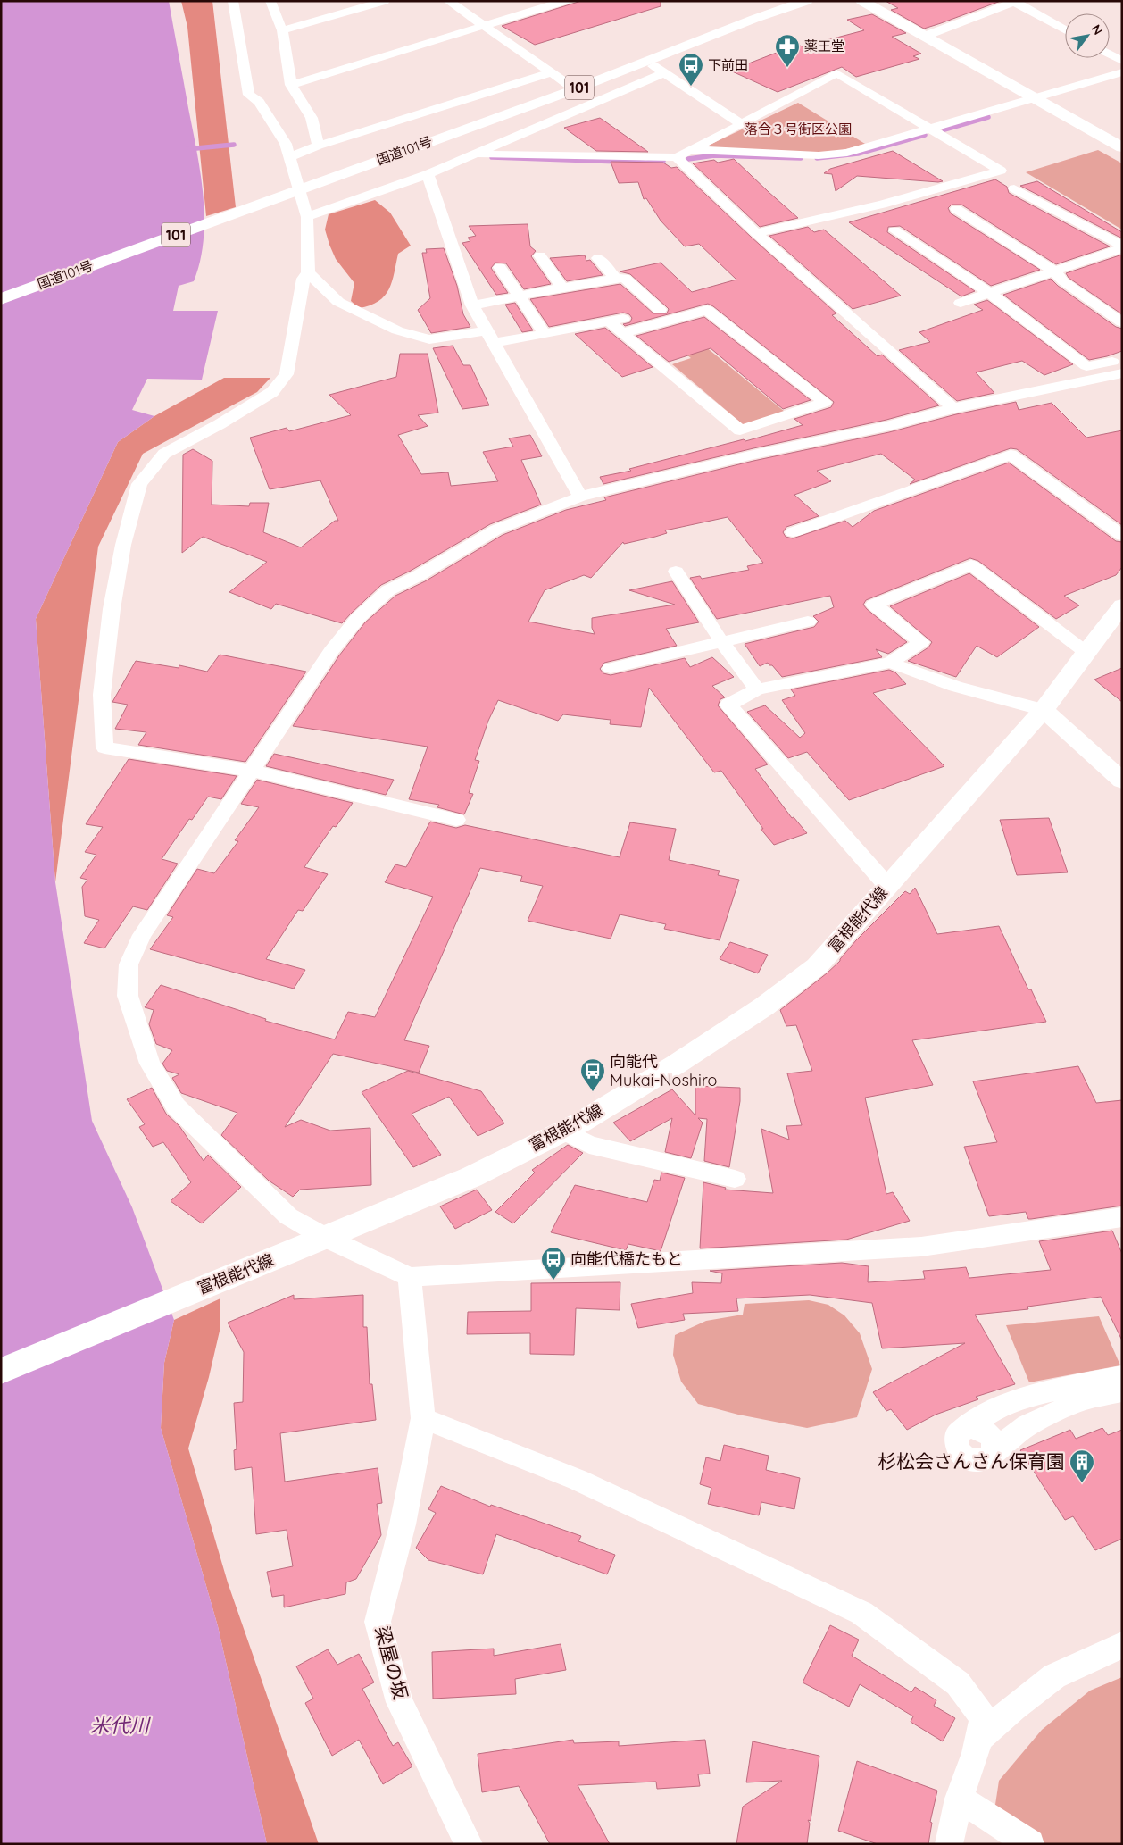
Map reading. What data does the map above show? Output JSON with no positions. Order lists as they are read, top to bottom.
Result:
{
  "streets": {
    "main road": ["101", "国道101号", "富根能代線"],
    "street": ["梁屋の坂"]
  },
  "water": ["米代川"],
  "parks": ["落合３号街区公園"],
  "places": {
    "pharmacy": ["薬王堂"],
    "bus stop": ["下前田", "向能代 Mukai-Noshiro", "向能代橋たもと"],
    "building": ["杉松会さんさん保育園"]
  },
  "north": "top right"
}
